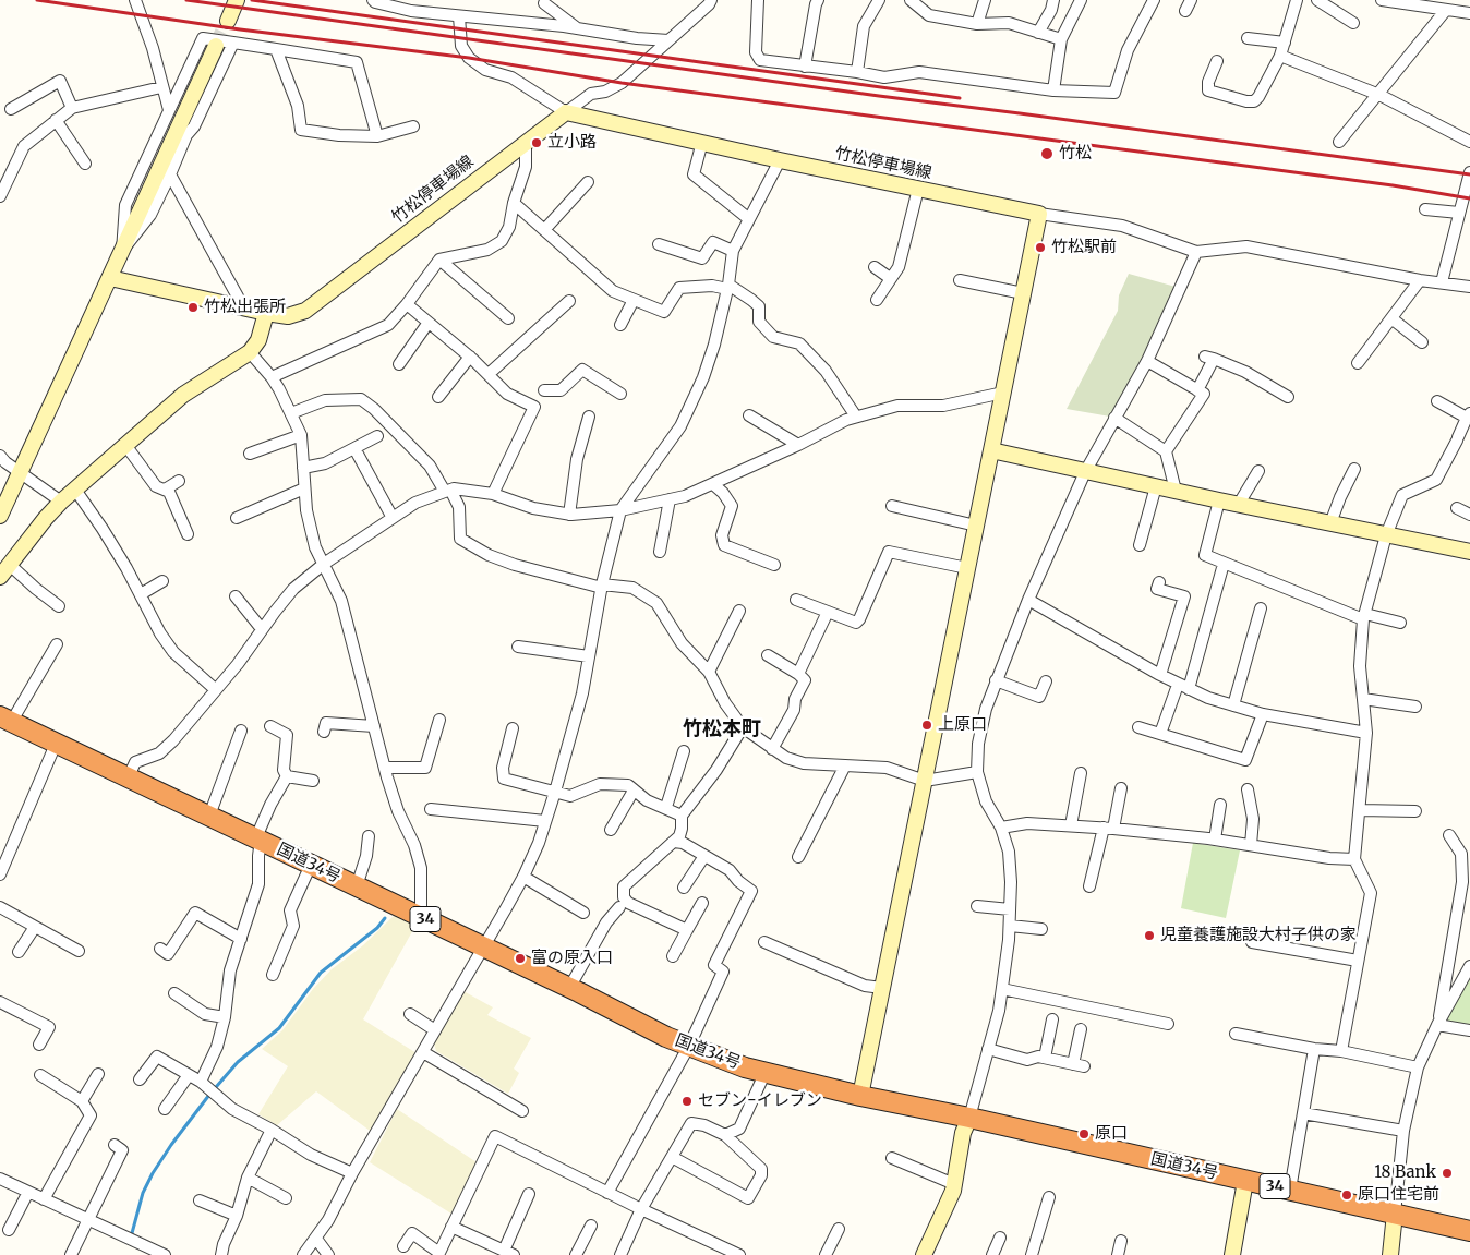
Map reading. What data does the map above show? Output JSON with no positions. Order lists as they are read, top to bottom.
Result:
{
  "streets": {
    "highway": ["国道34号", "34"],
    "street": ["竹松停車場線"]
  },
  "districts": ["竹松本町"],
  "places": [
    "立小路",
    "竹松",
    "竹松駅前",
    "竹松出張所",
    "上原口",
    "児童養護施設大村子供の家",
    "富の原入口",
    "セブン-イレブン",
    "原口",
    "18 Bank",
    "原口住宅前"
  ]
}
